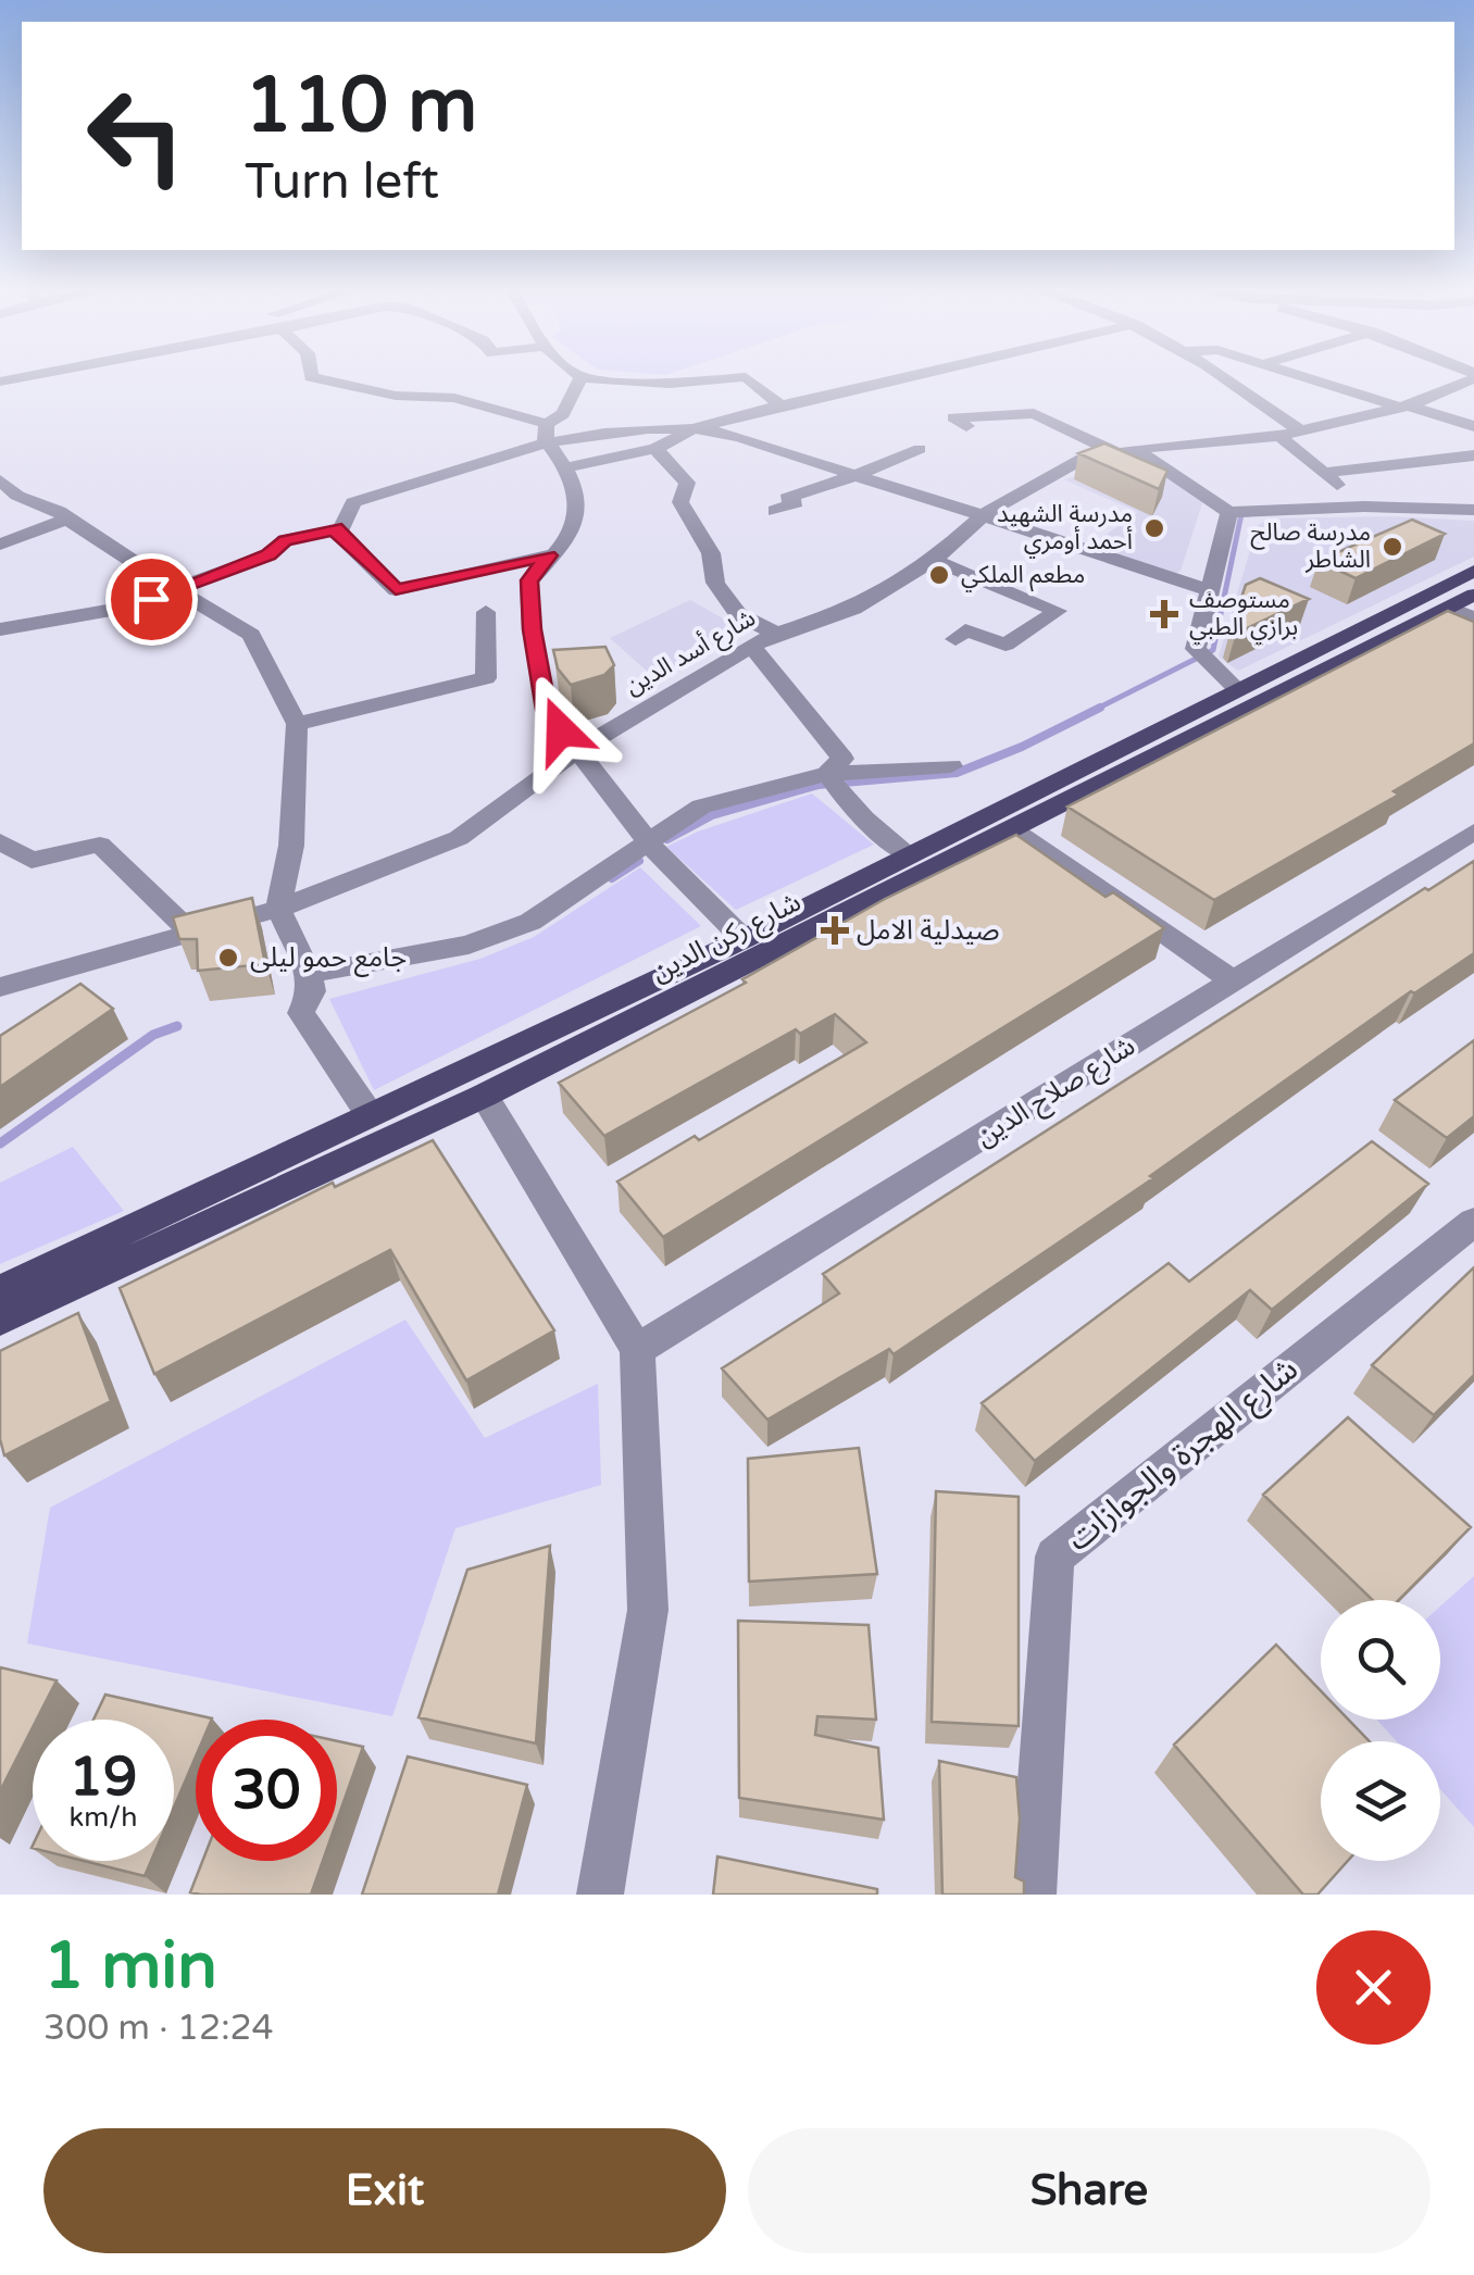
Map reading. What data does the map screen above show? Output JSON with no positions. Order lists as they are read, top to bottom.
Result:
{
  "streets": {
    "main road": ["شارع ركن الدين"],
    "street": ["شارع أسد الدين", "شارع صلاح الدين", "شارع الهجرة والجوازات"]
  },
  "places": {
    "other": [
      "مدرسة الشهيد أحمد أومري",
      "مدرسة صالح الشاطر",
      "مطعم الملكي",
      "جامع حمو ليلى"
    ],
    "health": ["مستوصف برازي الطبي", "صيدلية الامل"]
  },
  "page": {
    "turn": ["110 m", "Turn left"],
    "speed": "19 km/h",
    "limit": "30",
    "heading": ["1 min", "300 m · 12:24"],
    "buttons": ["Exit", "Share"]
  }
}
